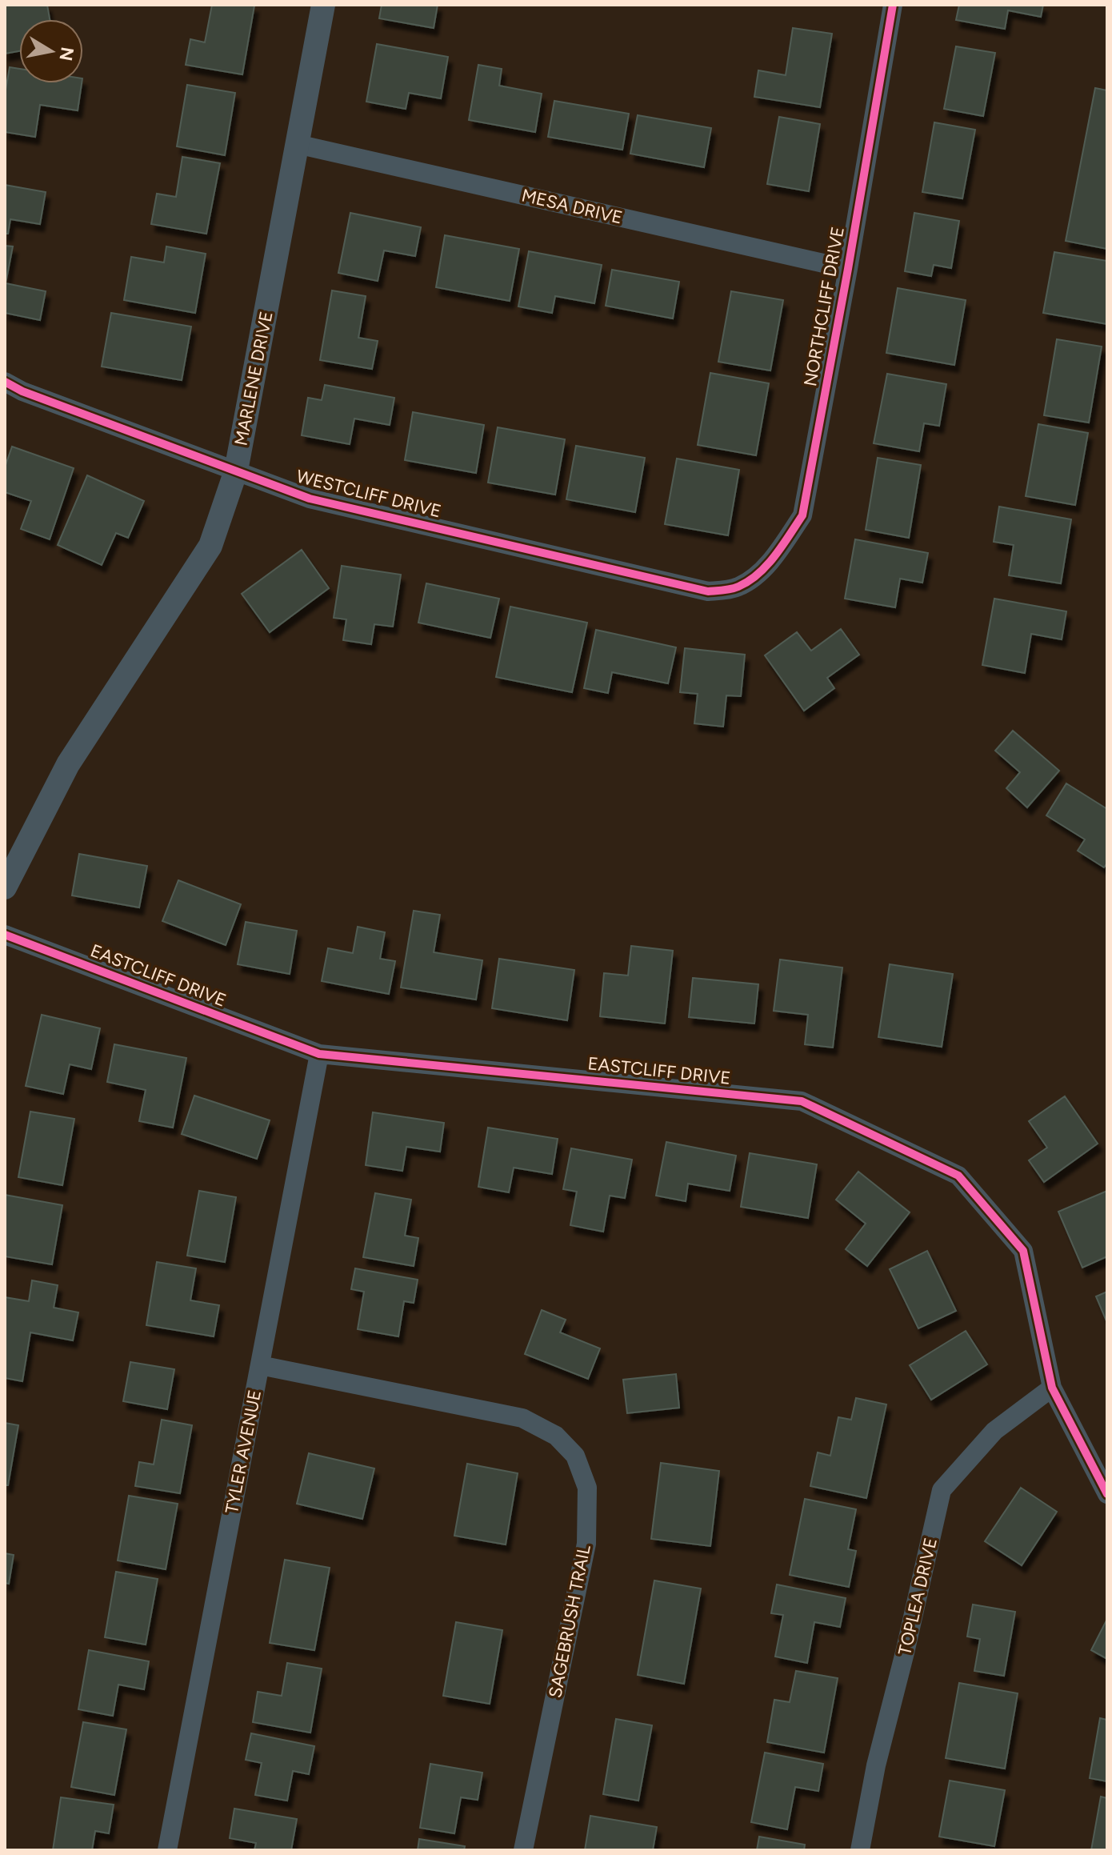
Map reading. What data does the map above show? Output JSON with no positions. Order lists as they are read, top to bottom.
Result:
{
  "streets": {
    "street": [
      "MESA DRIVE",
      "NORTHCLIFF DRIVE",
      "MARLENE DRIVE",
      "WESTCLIFF DRIVE",
      "EASTCLIFF DRIVE",
      "TYLER AVENUE",
      "TOPLEA DRIVE",
      "SAGEBRUSH TRAIL"
    ]
  },
  "crossings": [
    ["MESA DRIVE", "NORTHCLIFF DRIVE"],
    ["MESA DRIVE", "MARLENE DRIVE"],
    ["NORTHCLIFF DRIVE", "WESTCLIFF DRIVE"],
    ["MARLENE DRIVE", "WESTCLIFF DRIVE"],
    ["EASTCLIFF DRIVE", "TYLER AVENUE"],
    ["EASTCLIFF DRIVE", "TOPLEA DRIVE"],
    ["TYLER AVENUE", "SAGEBRUSH TRAIL"]
  ],
  "north": "right"
}
